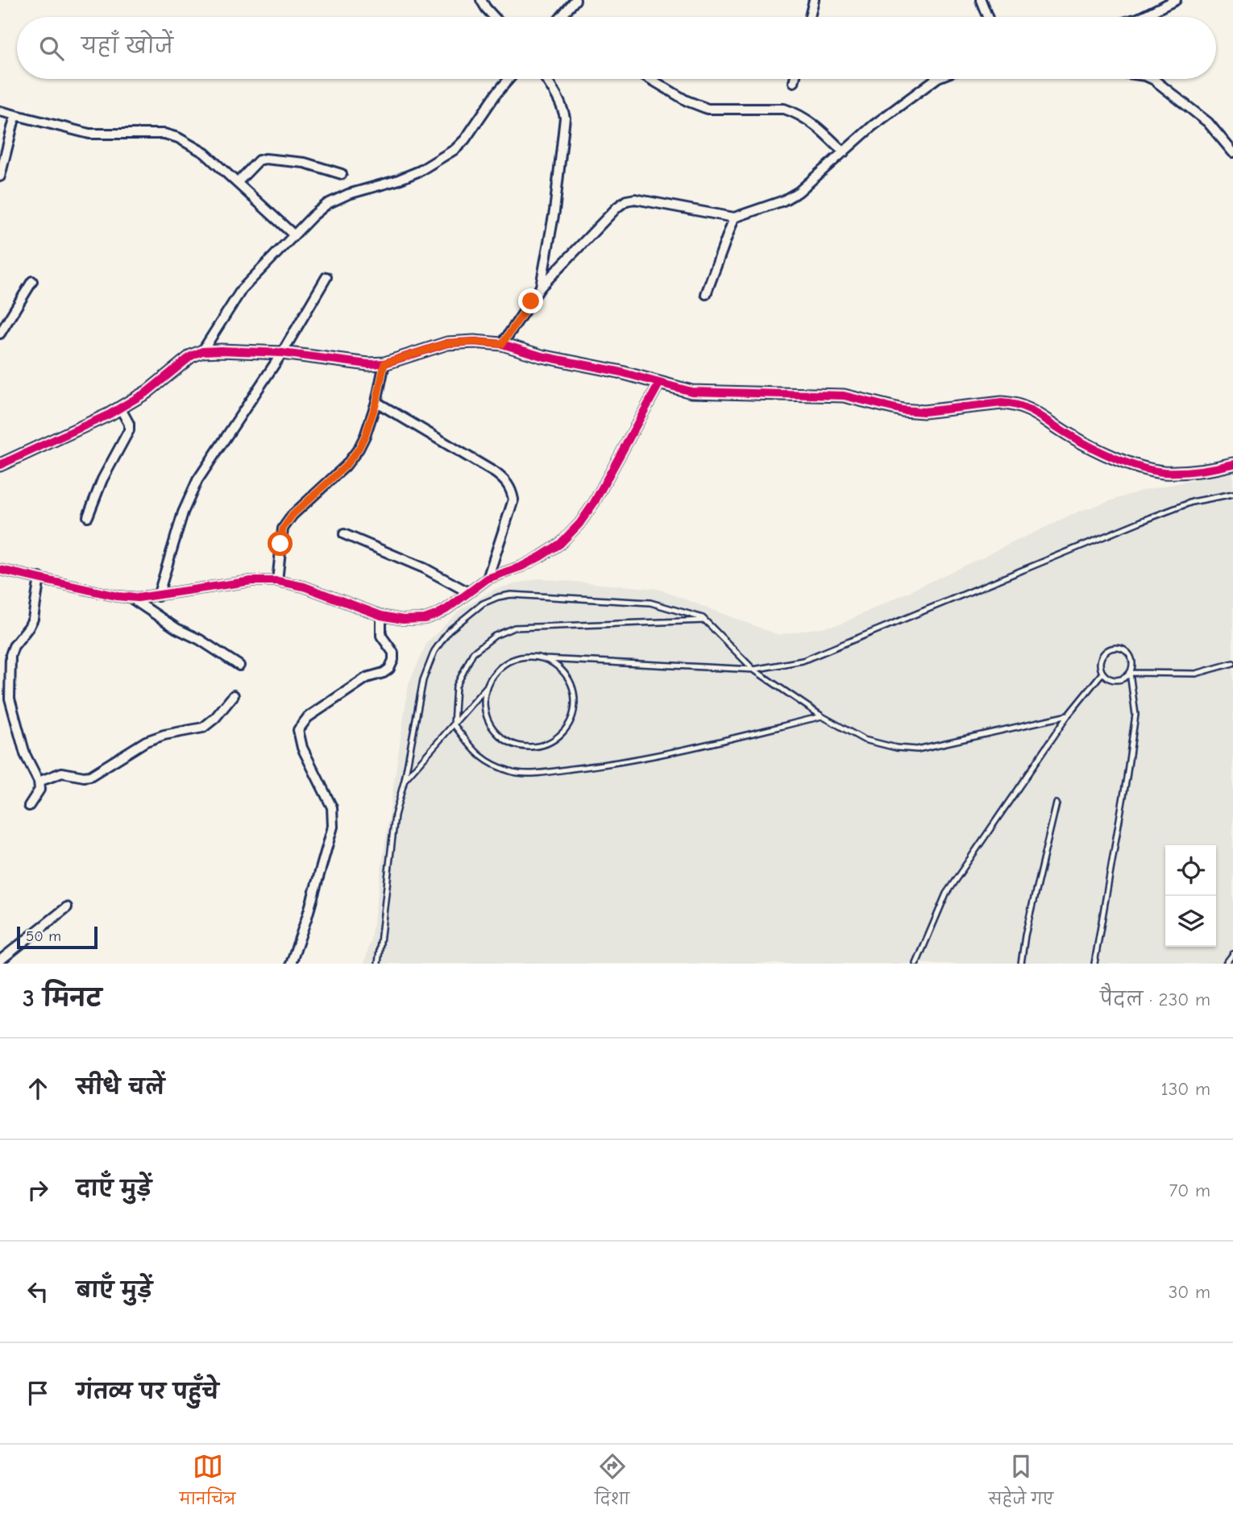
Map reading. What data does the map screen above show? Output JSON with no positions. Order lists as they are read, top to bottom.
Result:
{
  "scale_bar": "50 m",
  "page": {
    "search": "यहाँ खोजें",
    "scale": "50 m",
    "heading": ["3 मिनट", "पैदल · 230 m"],
    "list": [
      ["सीधे चलें", "130 m"],
      ["दाएँ मुड़ें", "70 m"],
      ["बाएँ मुड़ें", "30 m"],
      "गंतव्य पर पहुँचे"
    ],
    "nav": ["मानचित्र", "दिशा", "सहेजे गए"]
  }
}
